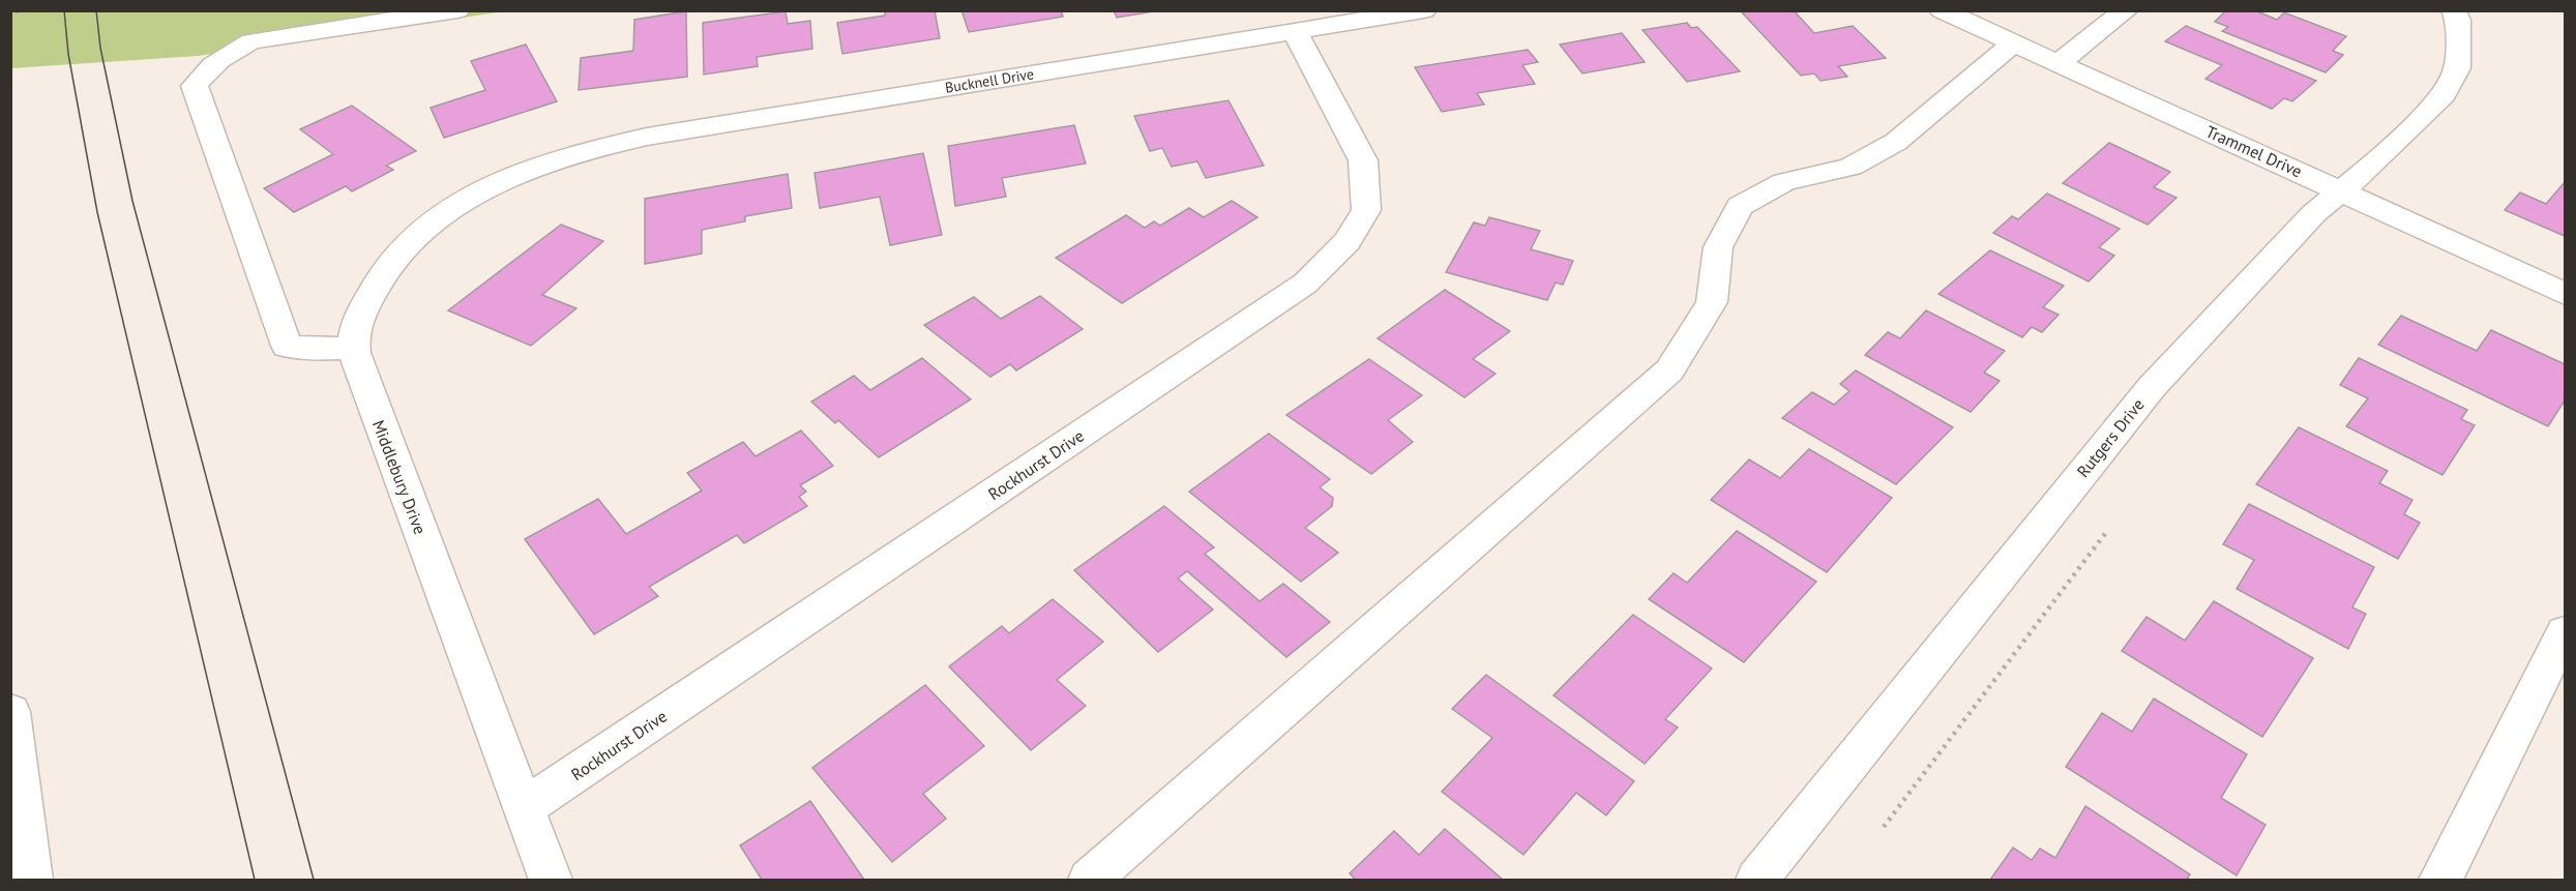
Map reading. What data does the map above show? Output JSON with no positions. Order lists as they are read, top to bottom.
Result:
{
  "streets": {
    "street": [
      "Bucknell Drive",
      "Trammel Drive",
      "Rutgers Drive",
      "Rockhurst Drive",
      "Middlebury Drive"
    ]
  },
  "crossings": [
    ["Bucknell Drive", "Rockhurst Drive"],
    ["Bucknell Drive", "Middlebury Drive"],
    ["Trammel Drive", "Rutgers Drive"],
    ["Rockhurst Drive", "Middlebury Drive"]
  ]
}
